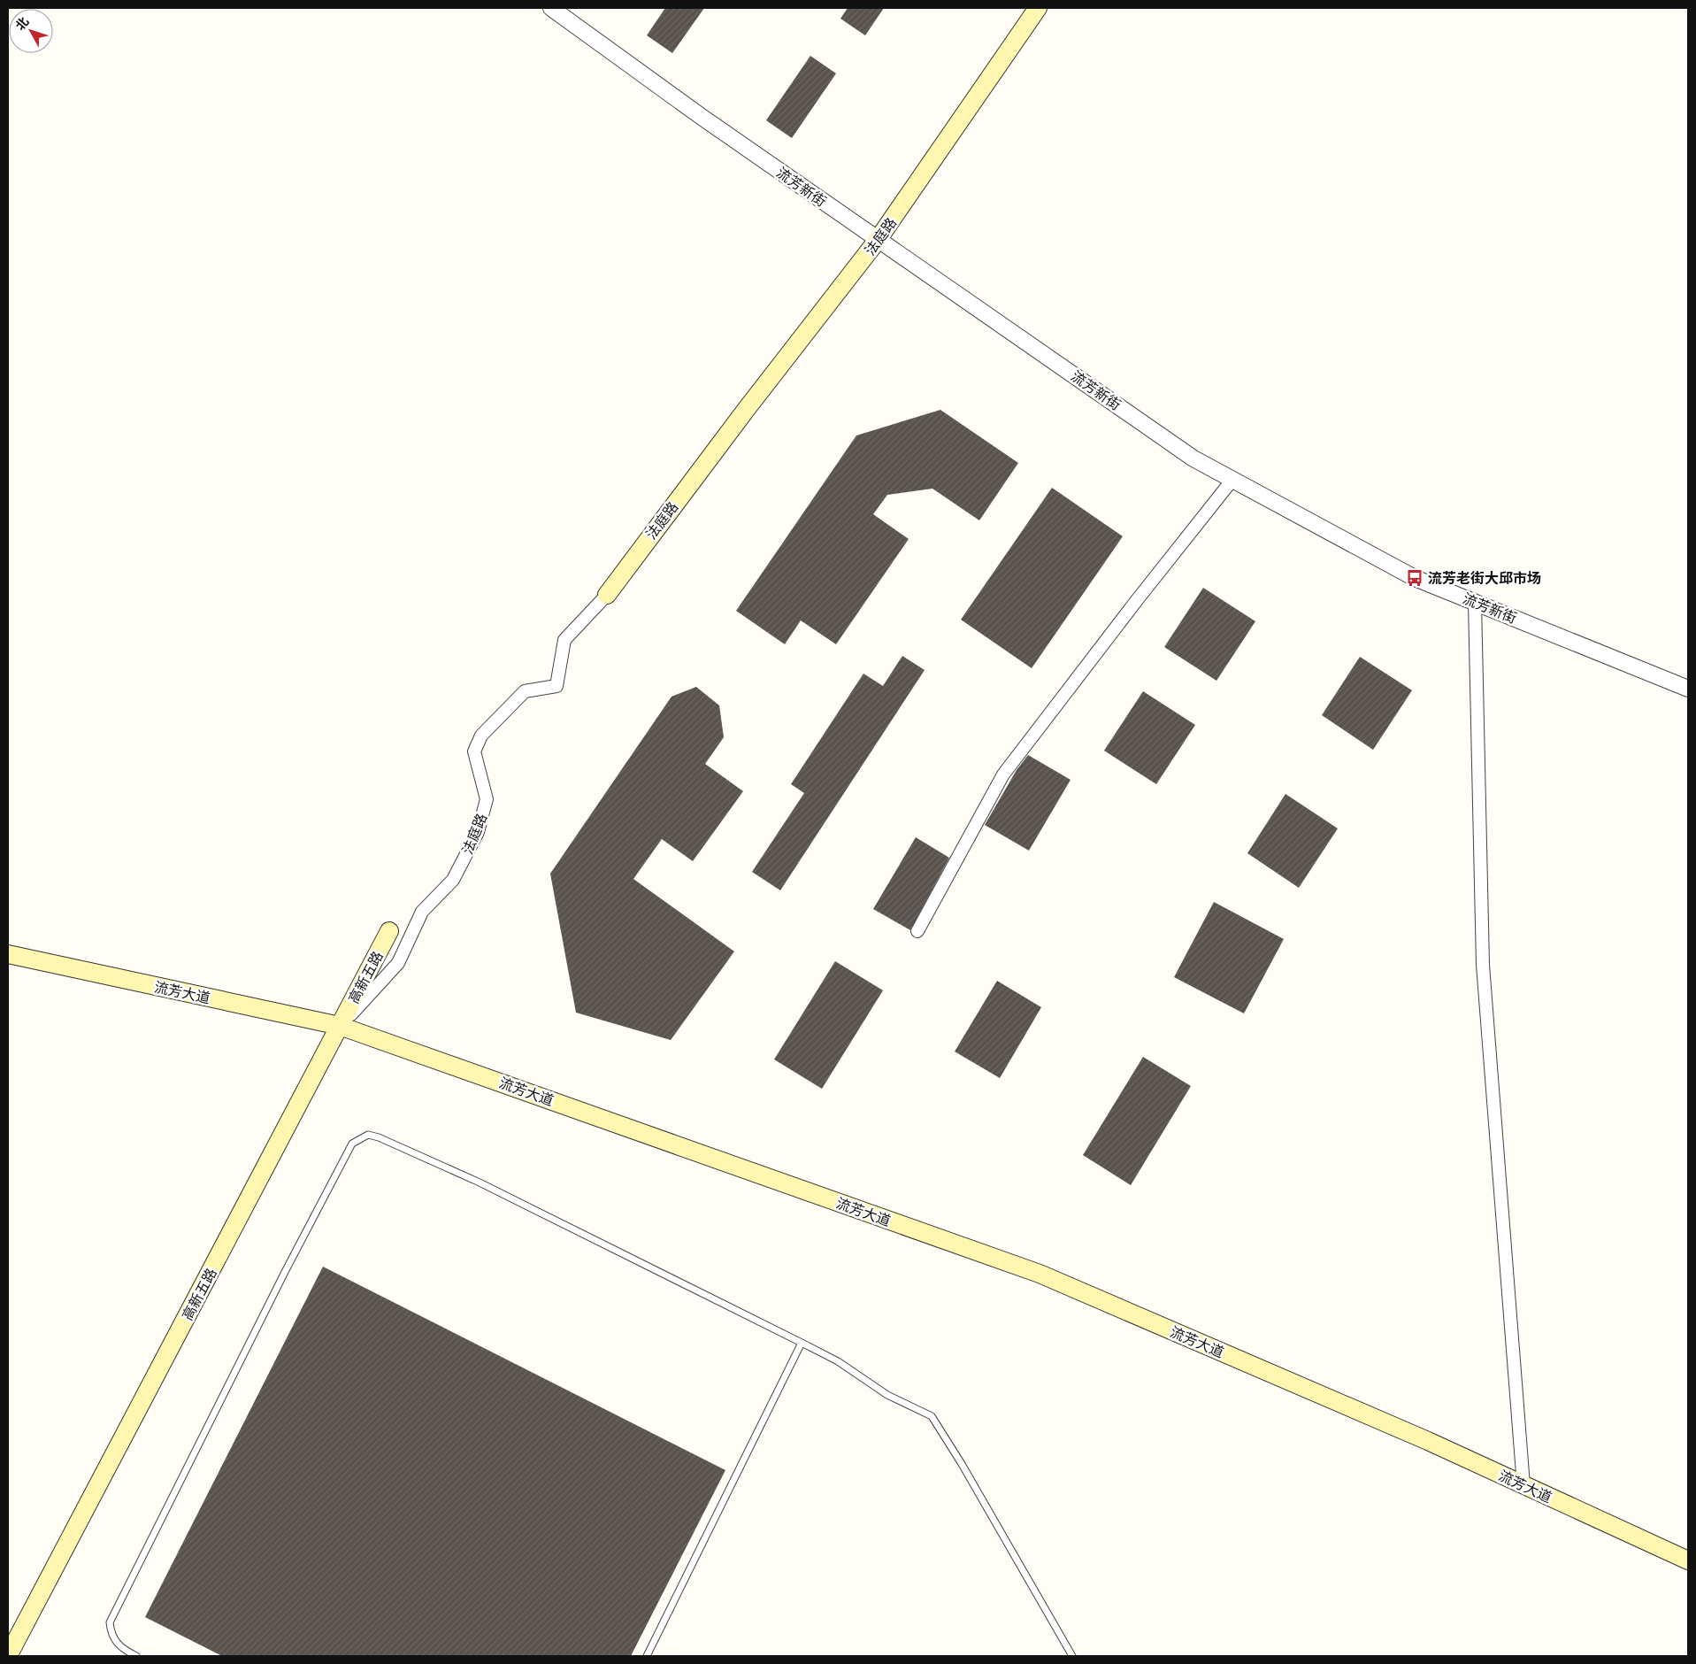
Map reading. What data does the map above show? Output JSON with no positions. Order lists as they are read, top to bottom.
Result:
{
  "streets": {
    "main road": ["法庭路", "高新五路", "流芳大道"],
    "street": ["流芳新街"]
  },
  "crossings": [
    ["流芳新街", "法庭路"],
    ["法庭路", "高新五路"],
    ["法庭路", "流芳大道"],
    ["高新五路", "流芳大道"]
  ],
  "places": {
    "bus stop": ["流芳老街大邱市场"]
  },
  "north": "top left"
}
